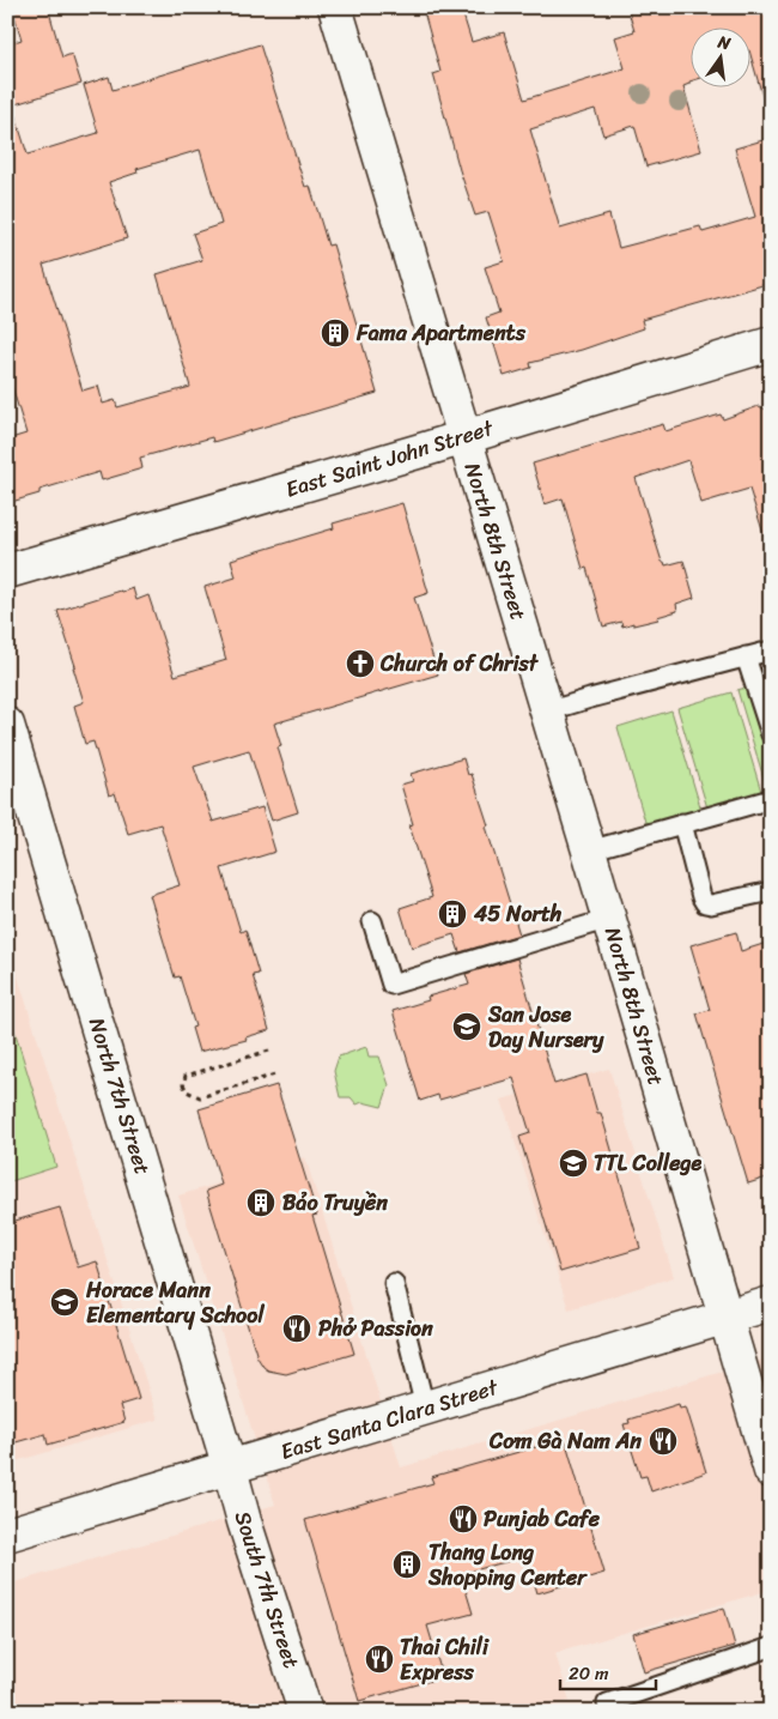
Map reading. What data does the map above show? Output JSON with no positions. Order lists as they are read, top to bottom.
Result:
{
  "streets": {
    "street": [
      "East Saint John Street",
      "North 8th Street",
      "North 7th Street",
      "East Santa Clara Street",
      "South 7th Street"
    ]
  },
  "crossings": [
    ["East Saint John Street", "North 8th Street"],
    ["North 8th Street", "East Santa Clara Street"],
    ["North 7th Street", "East Santa Clara Street"],
    ["North 7th Street", "South 7th Street"],
    ["East Santa Clara Street", "South 7th Street"]
  ],
  "places": {
    "building": [
      "Fama Apartments",
      "45 North",
      "Bảo Truyền",
      "Thang Long Shopping Center"
    ],
    "church": ["Church of Christ"],
    "school or university": ["San Jose Day Nursery", "TTL College", "Horace Mann Elementary School"],
    "restaurant": [
      "Phở Passion",
      "Cơm Gà Nam An",
      "Punjab Cafe",
      "Thai Chili Express"
    ]
  },
  "scale_bar": "20 m",
  "north": "top"
}
